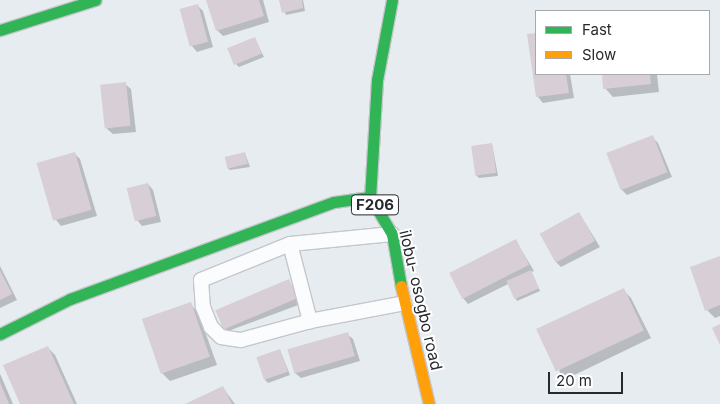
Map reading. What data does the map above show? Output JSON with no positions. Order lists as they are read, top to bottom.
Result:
{
  "streets": {
    "street": ["F206", "ilobu- osogbo road"]
  },
  "crossings": [
    ["F206", "ilobu- osogbo road"]
  ],
  "legend": ["Fast", "Slow"],
  "scale_bar": "20 m"
}
